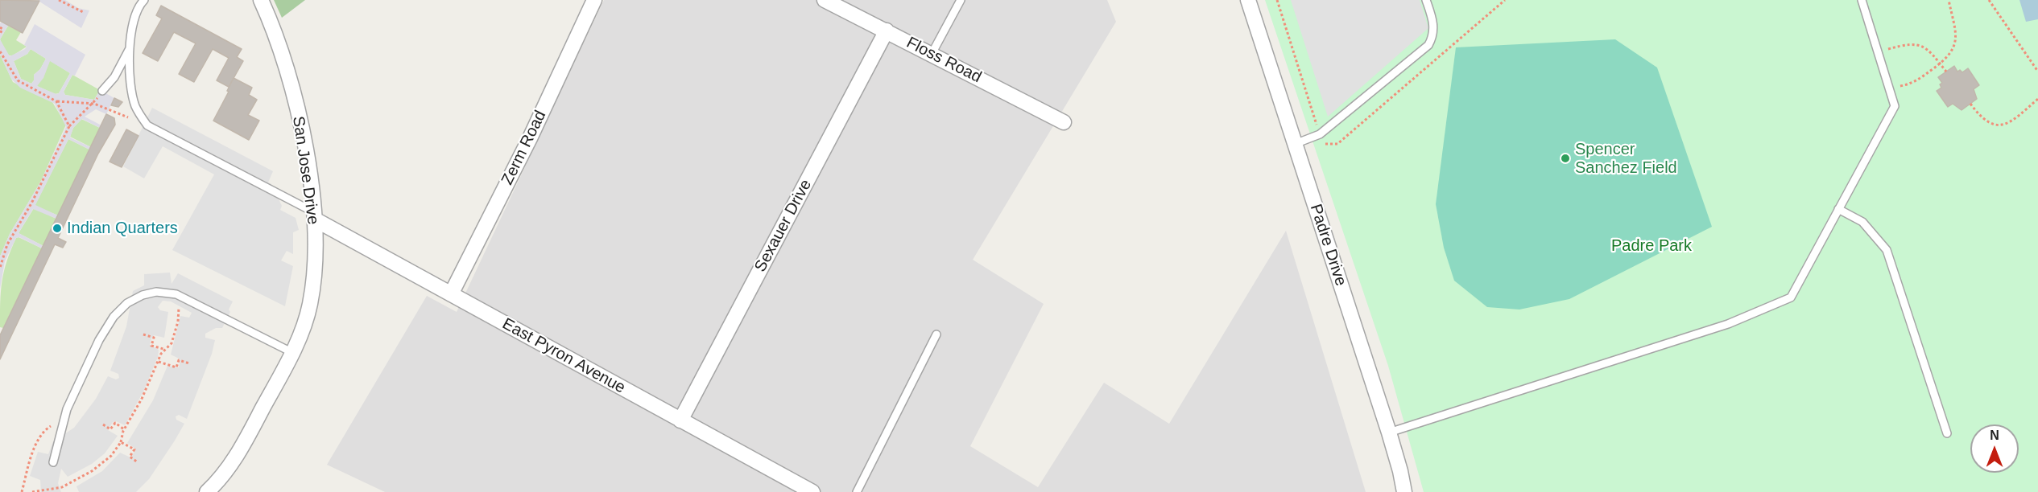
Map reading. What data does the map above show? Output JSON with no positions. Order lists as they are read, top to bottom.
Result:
{
  "streets": {
    "street": [
      "Floss Road",
      "Zerm Road",
      "San Jose Drive",
      "Sexauer Drive",
      "Padre Drive",
      "East Pyron Avenue"
    ]
  },
  "crossings": [
    ["Floss Road", "Sexauer Drive"],
    ["Zerm Road", "East Pyron Avenue"],
    ["San Jose Drive", "East Pyron Avenue"],
    ["Sexauer Drive", "East Pyron Avenue"]
  ],
  "parks": ["Padre Park"],
  "places": ["Spencer Sanchez Field", "Indian Quarters"],
  "north": "top"
}
